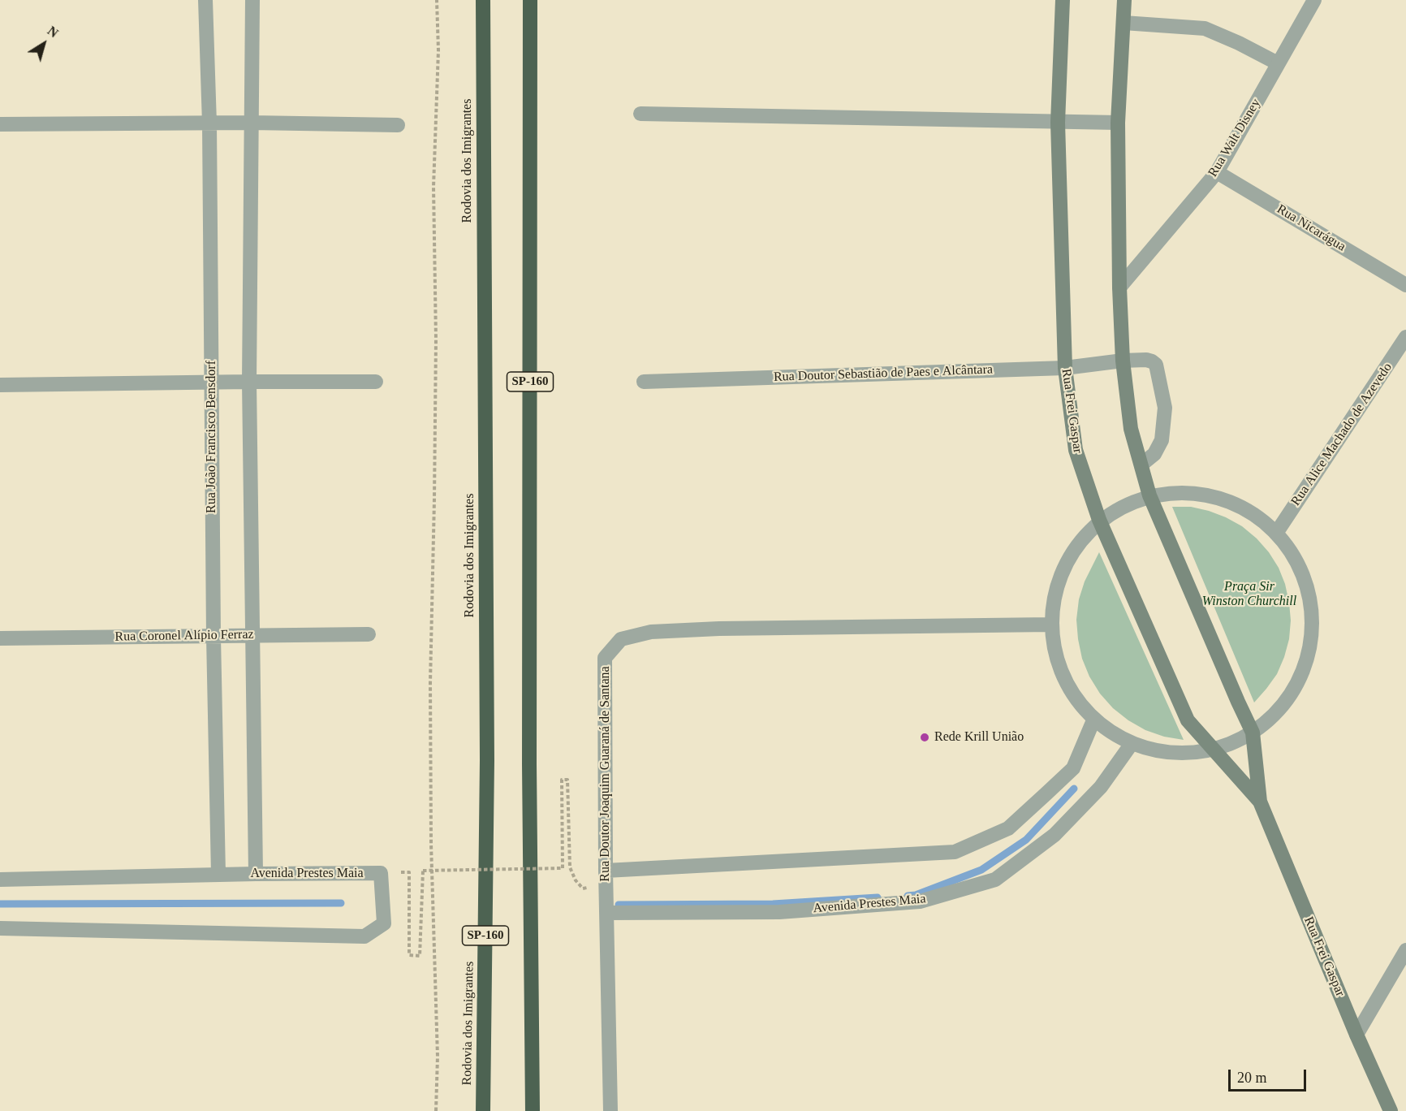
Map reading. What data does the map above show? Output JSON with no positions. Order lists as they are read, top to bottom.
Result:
{
  "streets": {
    "highway": ["Rodovia dos Imigrantes", "SP-160"],
    "street": [
      "Rua Walt Disney",
      "Rua Nicarágua",
      "Rua Doutor Sebastião de Paes e Alcântara",
      "Rua Frei Gaspar",
      "Rua Alice Machado de Azevedo",
      "Rua João Francisco Bensdorf",
      "Rua Coronel Alípio Ferraz",
      "Rua Doutor Joaquim Guaraná de Santana",
      "Avenida Prestes Maia"
    ]
  },
  "crossings": [
    ["Rua Walt Disney", "Rua Nicarágua"],
    ["Rua Walt Disney", "Rua Frei Gaspar"],
    ["Rua Doutor Sebastião de Paes e Alcântara", "Rua Frei Gaspar"],
    ["Rua João Francisco Bensdorf", "Rua Coronel Alípio Ferraz"],
    ["Rua João Francisco Bensdorf", "Avenida Prestes Maia"],
    ["Rua Doutor Joaquim Guaraná de Santana", "Avenida Prestes Maia"]
  ],
  "parks": ["Praça Sir Winston Churchill"],
  "places": ["Rede Krill União"],
  "scale_bar": "20 m",
  "north": "top right"
}
